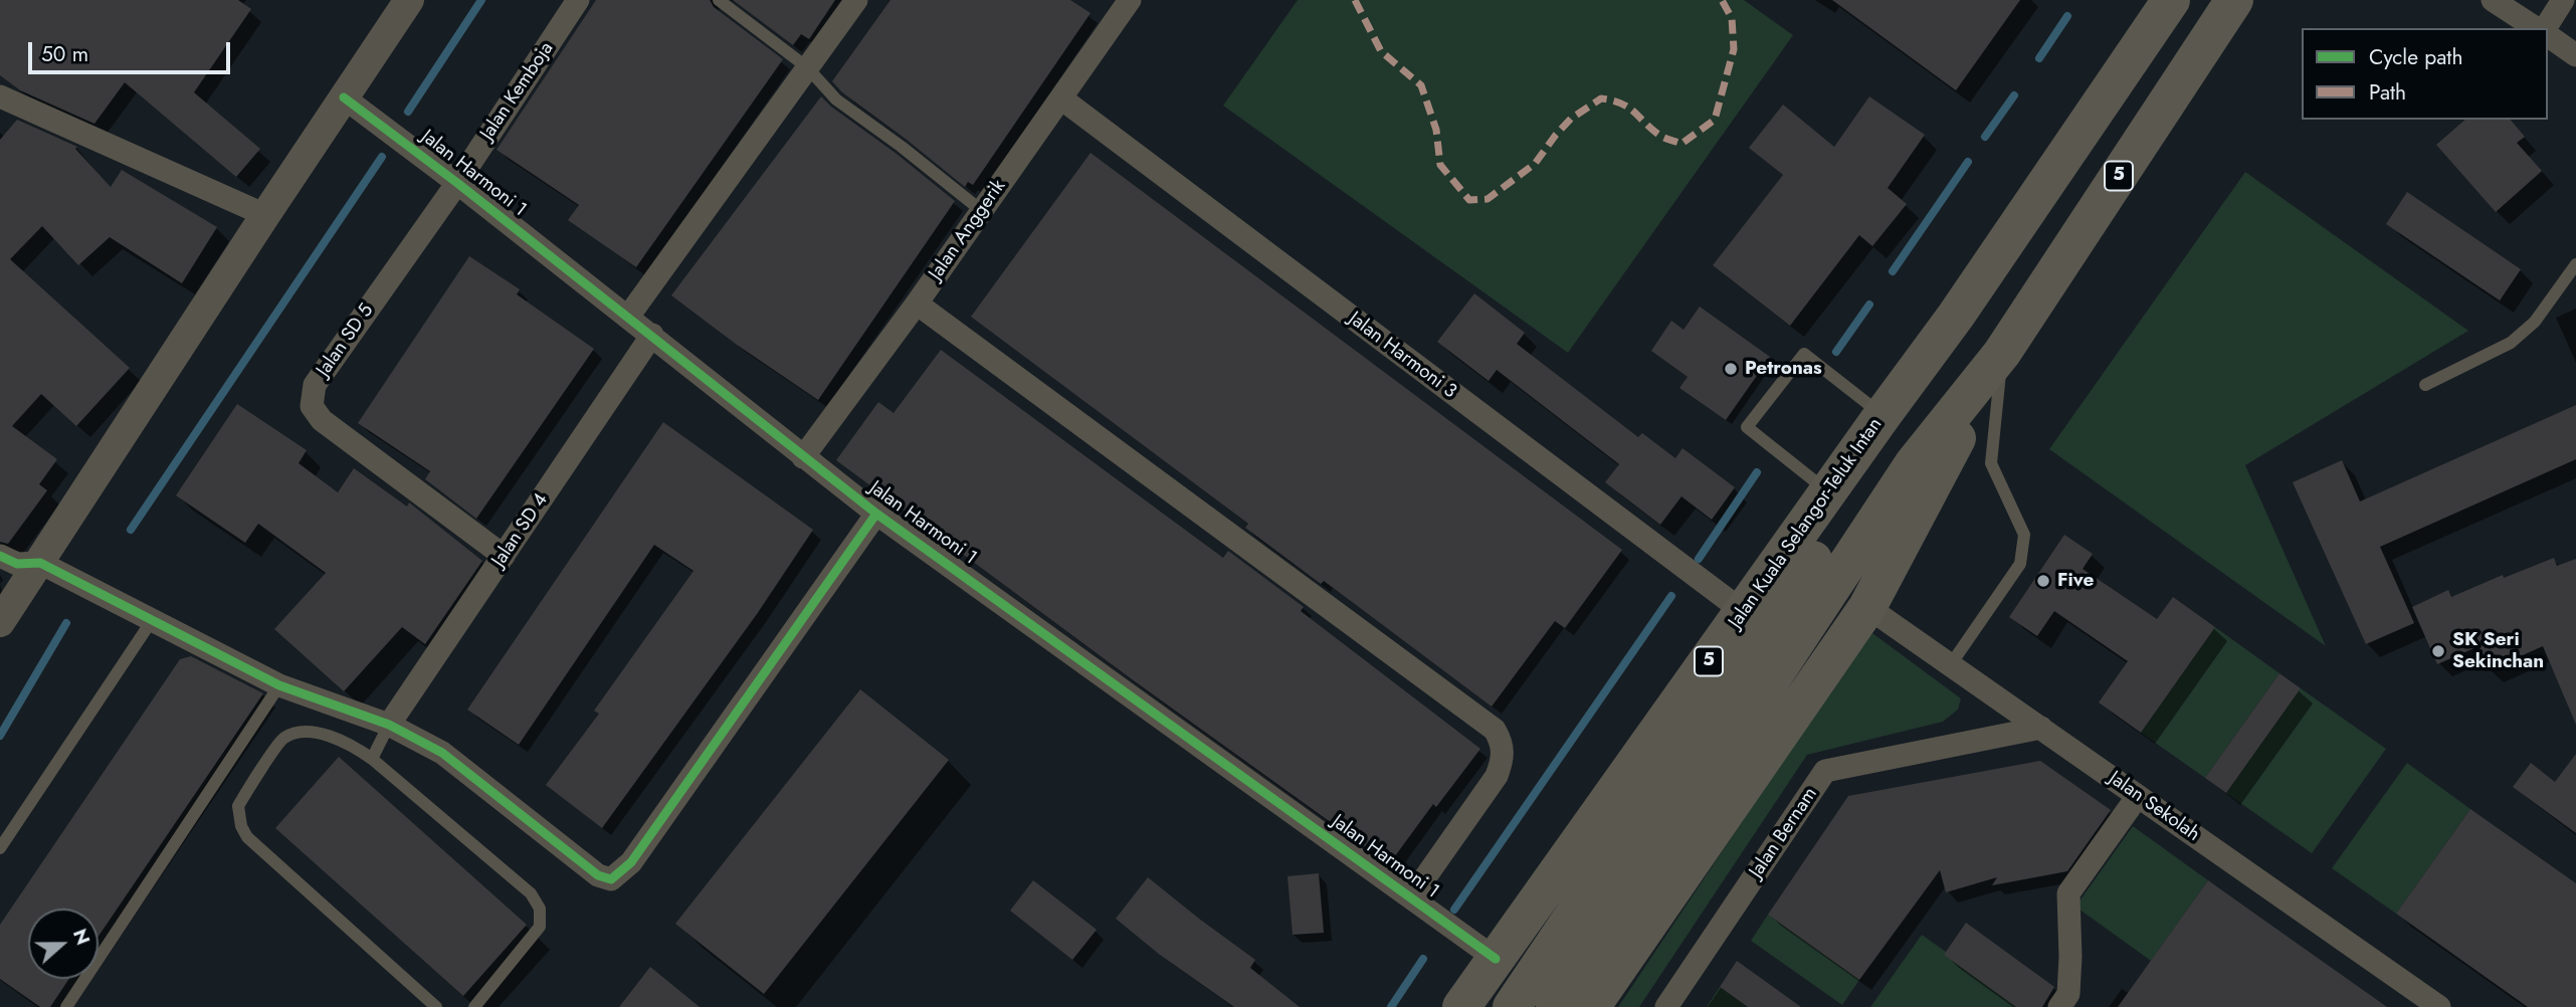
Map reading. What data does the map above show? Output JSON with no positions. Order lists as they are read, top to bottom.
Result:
{
  "streets": {
    "highway": ["5", "Jalan Kuala Selangor-Teluk Intan"],
    "street": [
      "Jalan Kemboja",
      "Jalan Harmoni 1",
      "Jalan Anggerik",
      "Jalan SD 5",
      "Jalan Harmoni 3",
      "Jalan SD 4",
      "Jalan Sekolah",
      "Jalan Bernam"
    ]
  },
  "crossings": [
    ["Jalan Kemboja", "Jalan Harmoni 1"],
    ["Jalan Kemboja", "Jalan SD 5"],
    ["Jalan Harmoni 1", "Jalan Anggerik"],
    ["Jalan Harmoni 1", "Jalan SD 5"],
    ["Jalan Harmoni 1", "Jalan Kuala Selangor-Teluk Intan"],
    ["Jalan Harmoni 1", "Jalan SD 4"],
    ["5", "Jalan Sekolah"],
    ["Jalan Anggerik", "Jalan Harmoni 3"],
    ["Jalan SD 5", "Jalan SD 4"],
    ["Jalan Harmoni 3", "Jalan Kuala Selangor-Teluk Intan"],
    ["Jalan Sekolah", "Jalan Bernam"]
  ],
  "places": ["Petronas", "Five", "SK Seri Sekinchan"],
  "legend": ["Cycle path", "Path"],
  "scale_bar": "50 m",
  "north": "right"
}
